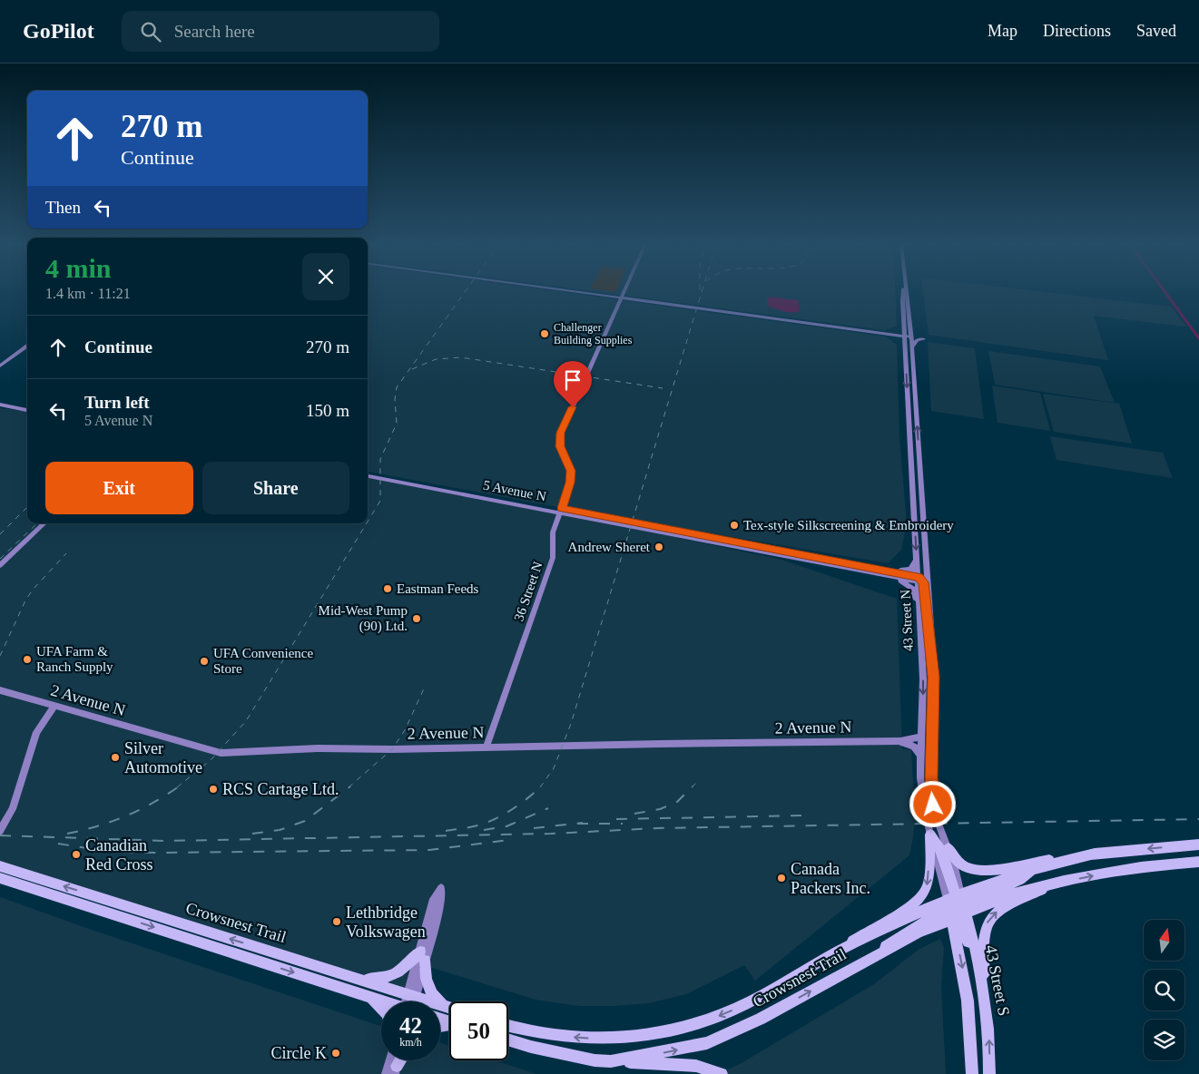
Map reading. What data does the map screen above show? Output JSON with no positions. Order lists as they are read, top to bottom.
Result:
{
  "streets": {
    "highway": ["Crowsnest Trail", "43 Street S"],
    "main road": [
      "5 Avenue N",
      "36 Street N",
      "43 Street N",
      "2 Avenue N"
    ]
  },
  "crossings": [
    ["5 Avenue N", "36 Street N"],
    ["5 Avenue N", "43 Street N"],
    ["36 Street N", "2 Avenue N"],
    ["43 Street N", "2 Avenue N"],
    ["43 Street N", "Crowsnest Trail"],
    ["43 Street N", "43 Street S"],
    ["Crowsnest Trail", "43 Street S"]
  ],
  "places": [
    "Challenger Building Supplies",
    "Tex-style Silkscreening & Embroidery",
    "Andrew Sheret",
    "Eastman Feeds",
    "Mid-West Pump (90) Ltd.",
    "UFA Farm & Ranch Supply",
    "UFA Convenience Store",
    "Silver Automotive",
    "RCS Cartage Ltd.",
    "Canadian Red Cross",
    "Canada Packers Inc.",
    "Lethbridge Volkswagen",
    "Circle K"
  ],
  "north": "top",
  "page": {
    "header": "GoPilot",
    "search": "Search here",
    "nav": ["Map", "Directions", "Saved"],
    "turn": ["270 m", "Continue"],
    "then": "Then",
    "heading": ["4 min", "1.4 km · 11:21"],
    "list": [
      {
        "name": "Continue",
        "value": "270 m"
      },
      {
        "name": "Turn left",
        "note": "5 Avenue N",
        "value": "150 m"
      }
    ],
    "buttons": ["Exit", "Share"],
    "speed": "42 km/h",
    "limit": "50"
  }
}
